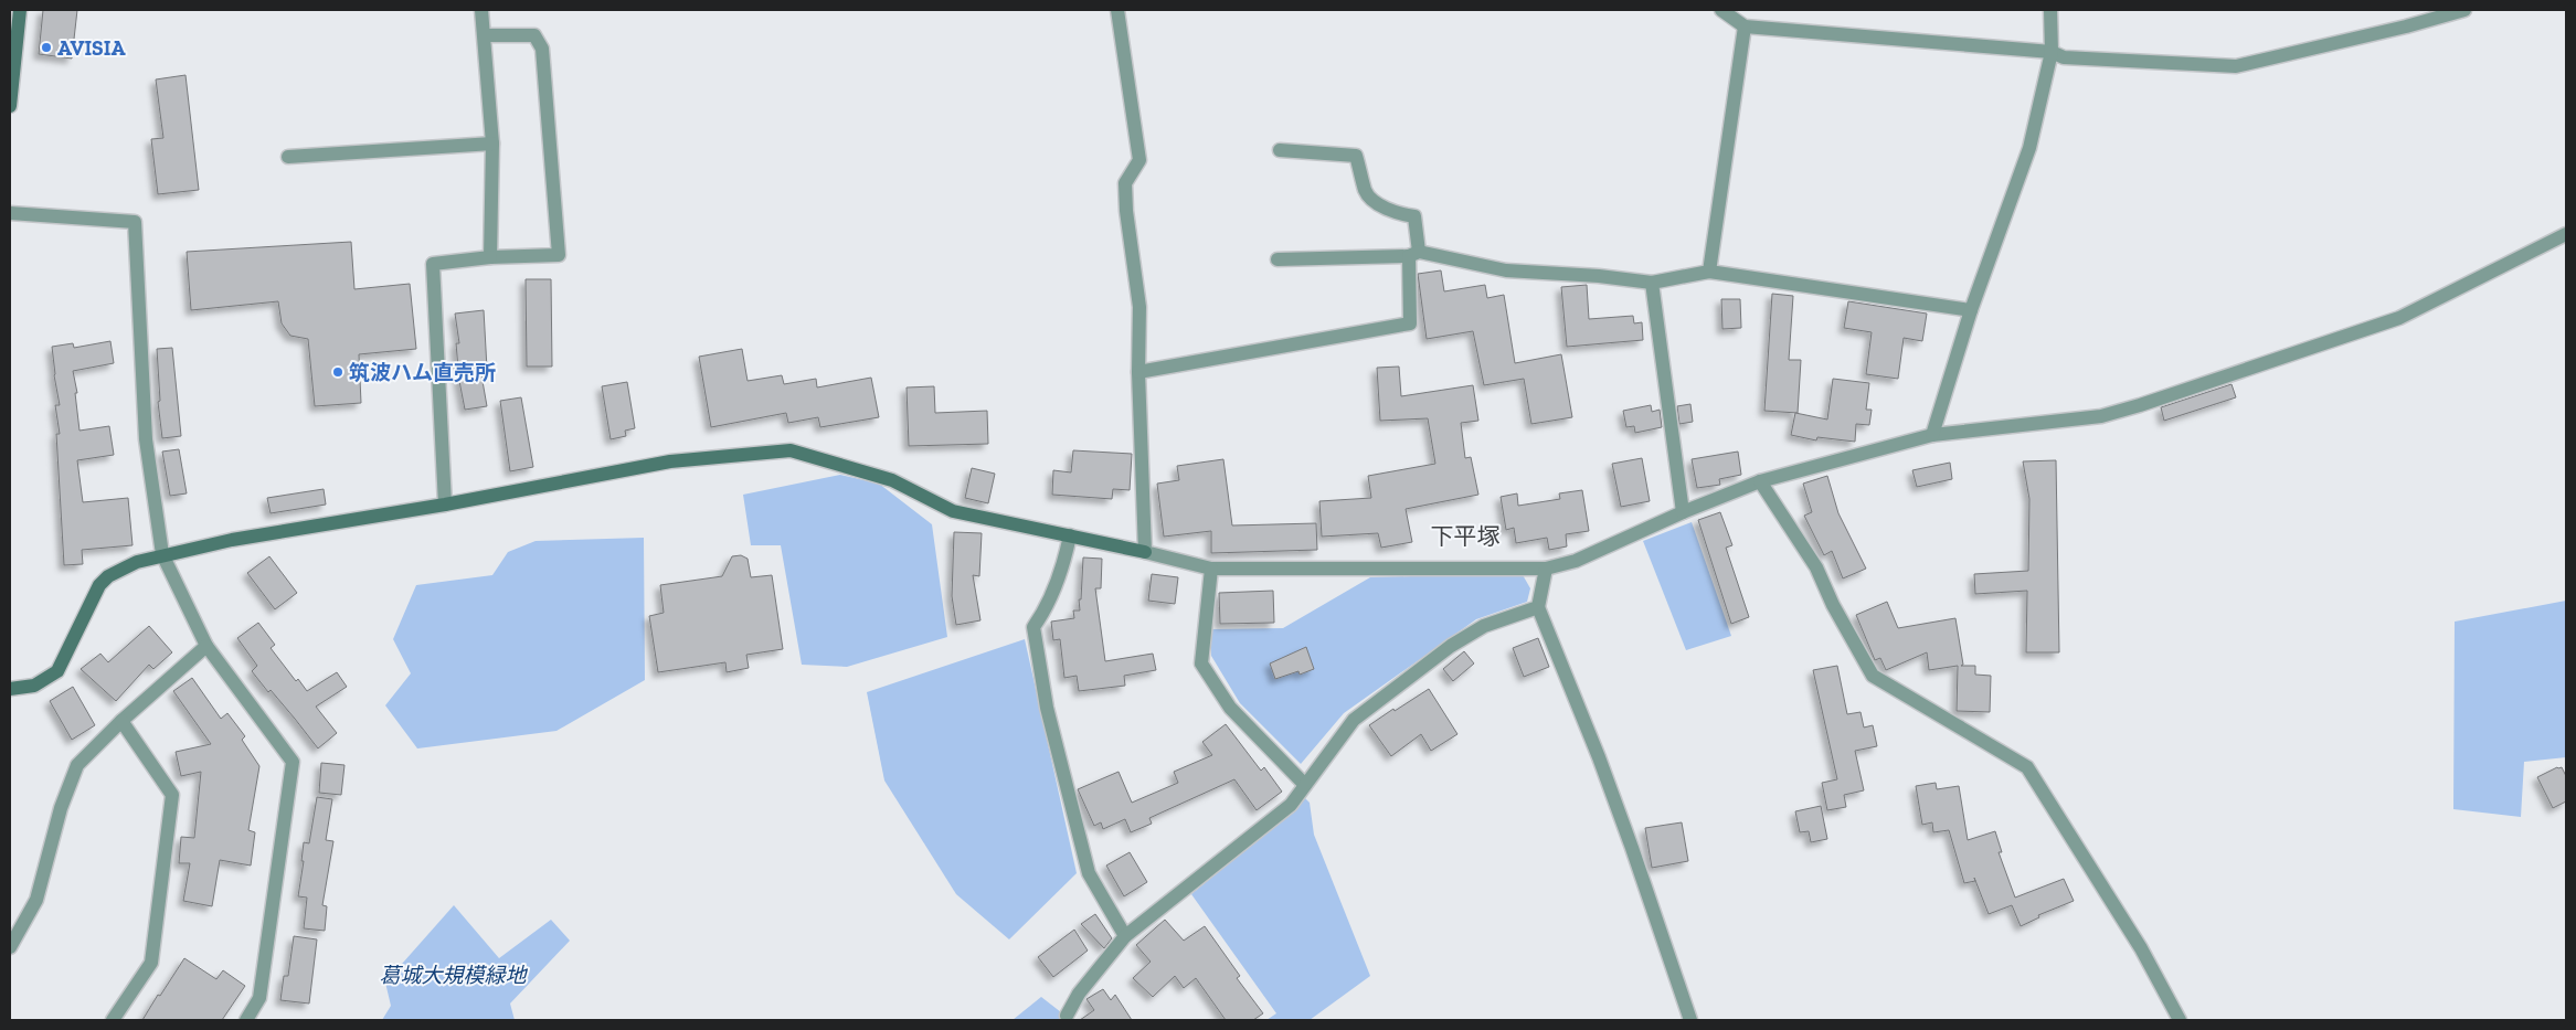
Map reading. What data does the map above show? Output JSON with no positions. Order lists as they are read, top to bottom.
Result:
{
  "districts": ["下平塚"],
  "parks": ["葛城大規模緑地"],
  "places": ["AVISIA", "筑波ハム直売所"]
}
